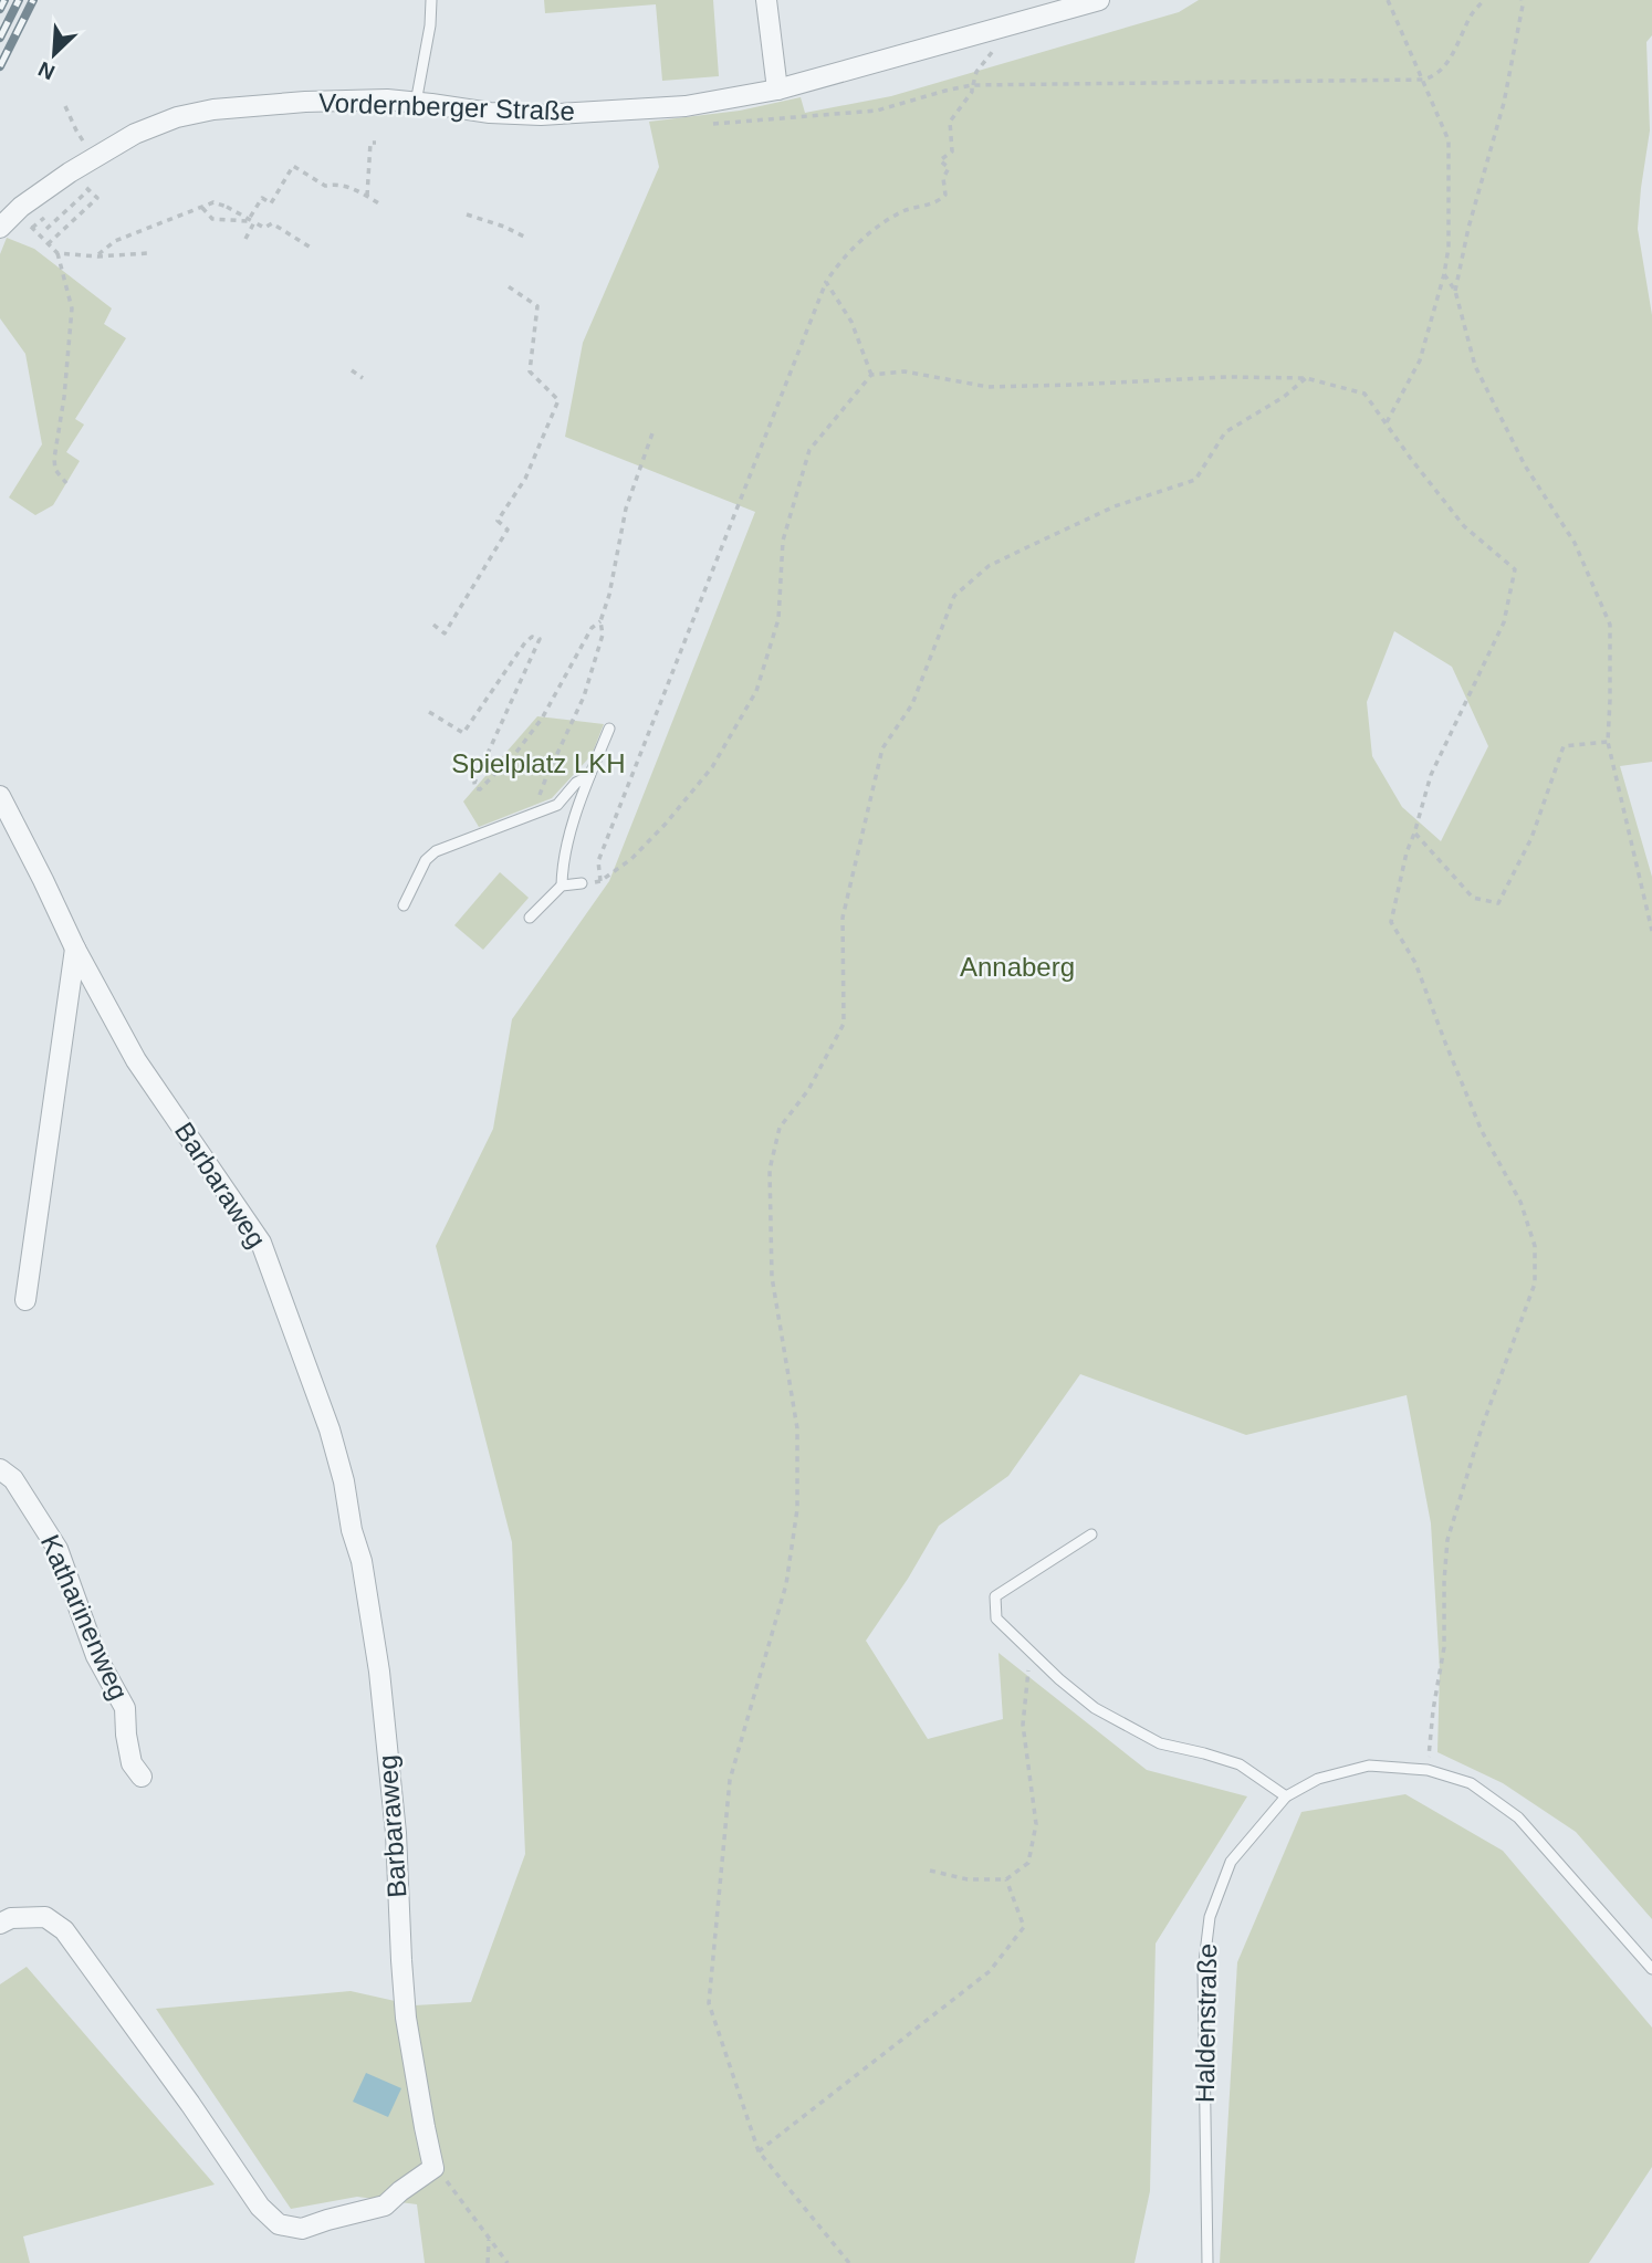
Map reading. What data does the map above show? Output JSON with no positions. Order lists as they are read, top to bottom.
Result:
{
  "streets": {
    "street": ["Vordernberger Straße", "Barbaraweg", "Katharinenweg"],
    "lane": ["Haldenstraße"]
  },
  "parks": ["Spielplatz LKH", "Annaberg"],
  "north": "bottom left"
}
